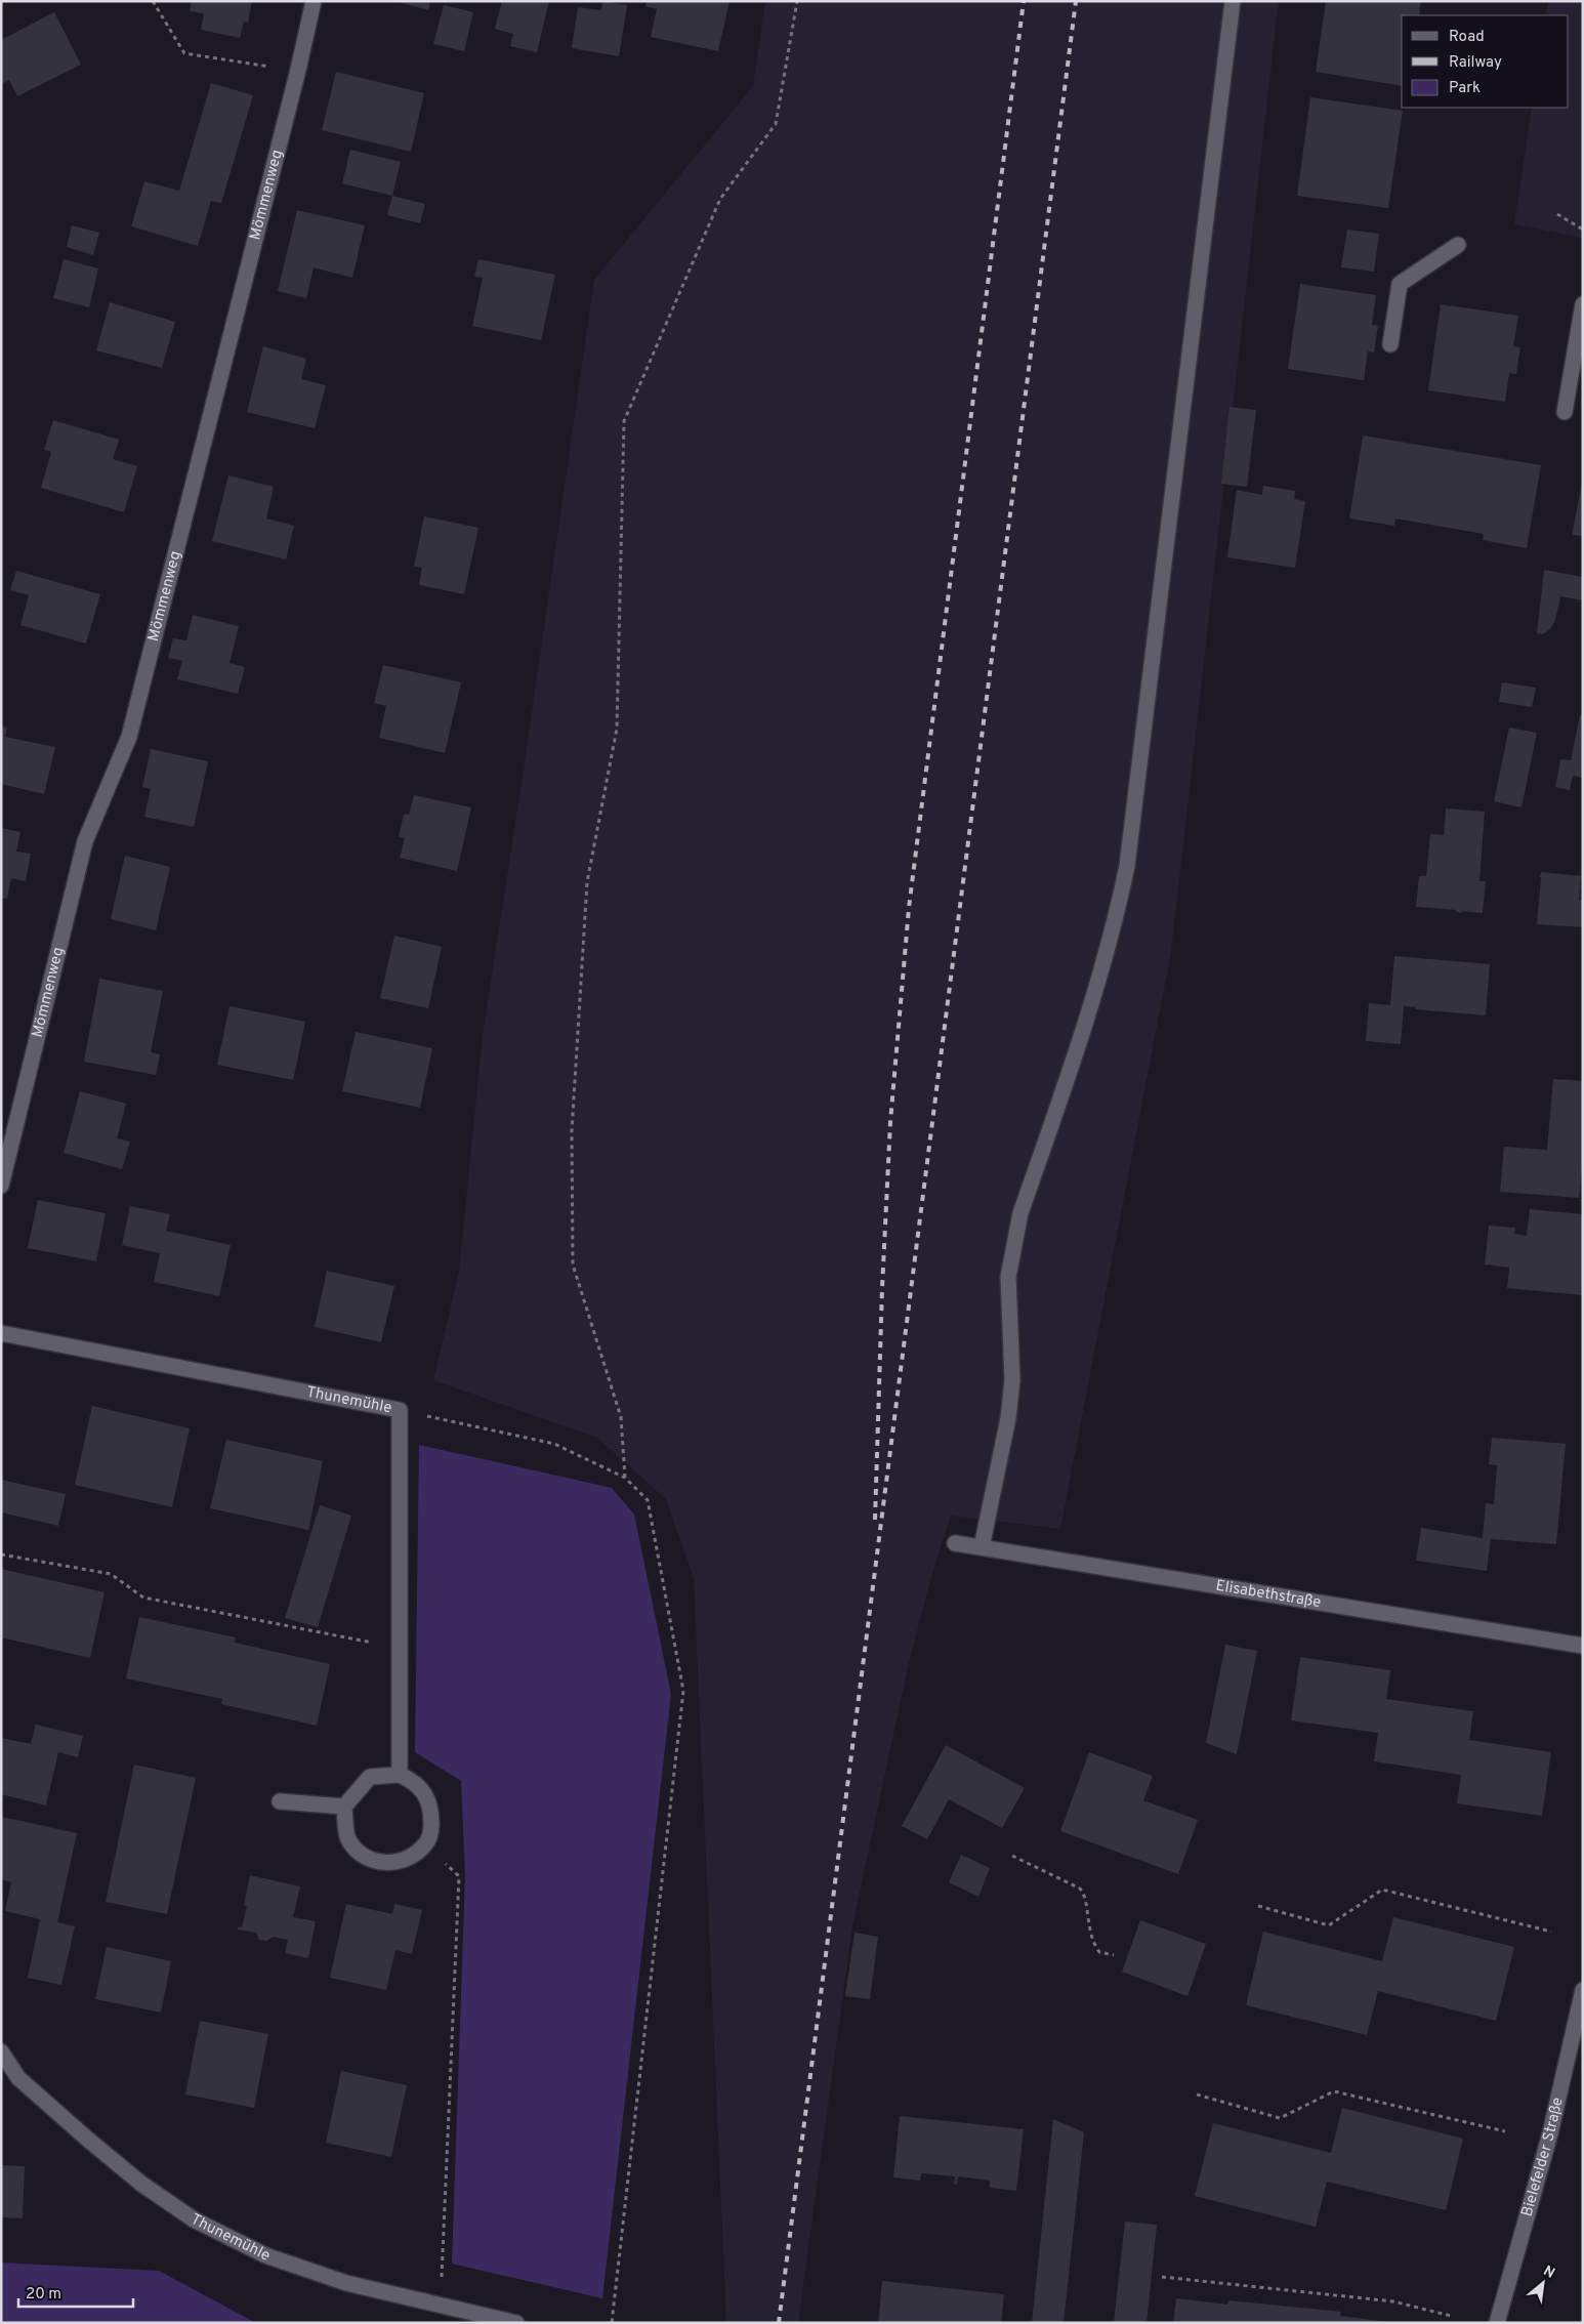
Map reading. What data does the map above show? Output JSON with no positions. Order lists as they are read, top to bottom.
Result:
{
  "streets": {
    "street": [
      "Mömmenweg",
      "Thunemühle",
      "Elisabethstraße",
      "Bielefelder Straße"
    ]
  },
  "legend": ["Road", "Railway", "Park"],
  "scale_bar": "20 m",
  "north": "top right"
}
